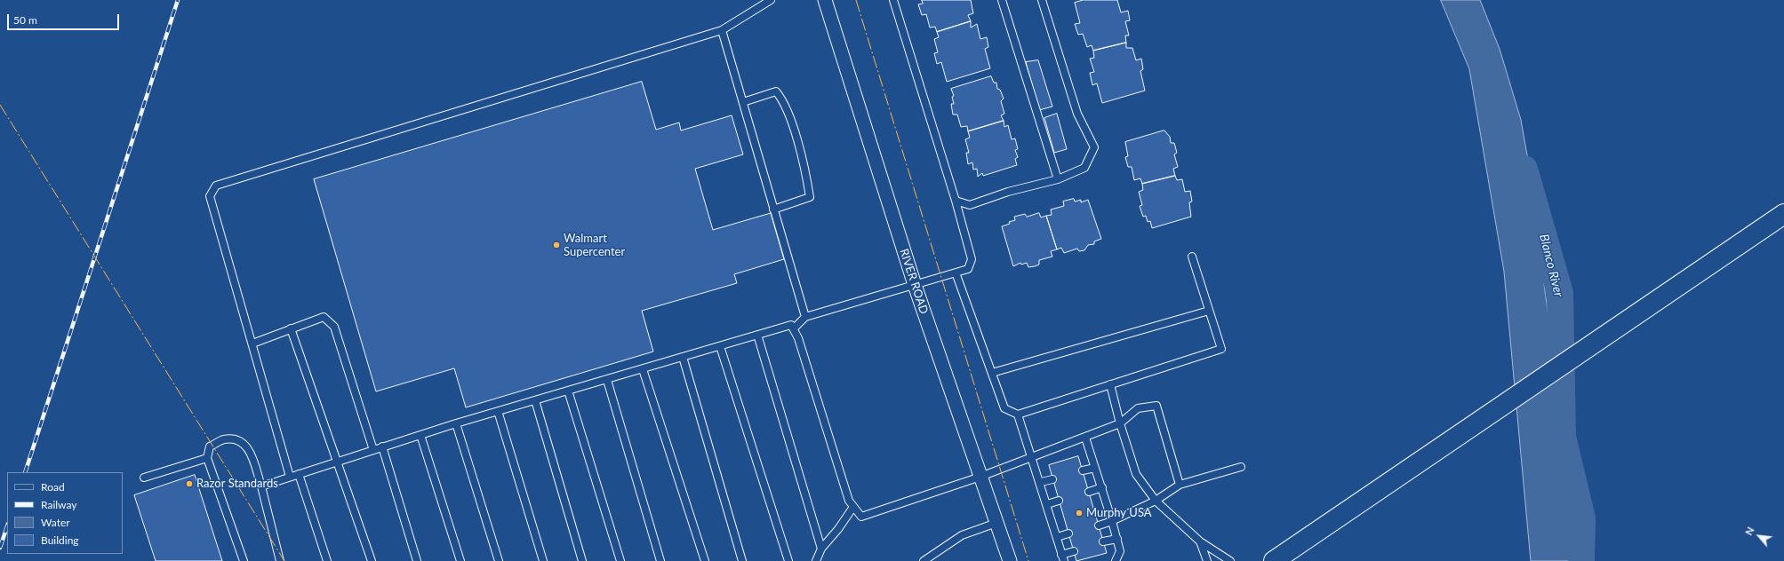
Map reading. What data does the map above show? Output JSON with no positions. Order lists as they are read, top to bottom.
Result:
{
  "streets": {
    "street": ["RIVER ROAD"]
  },
  "water": ["Blanco River"],
  "places": ["Walmart Supercenter", "Razor Standards", "Murphy USA"],
  "legend": [
    "Road",
    "Railway",
    "Water",
    "Building"
  ],
  "scale_bar": "50 m",
  "north": "top left"
}
